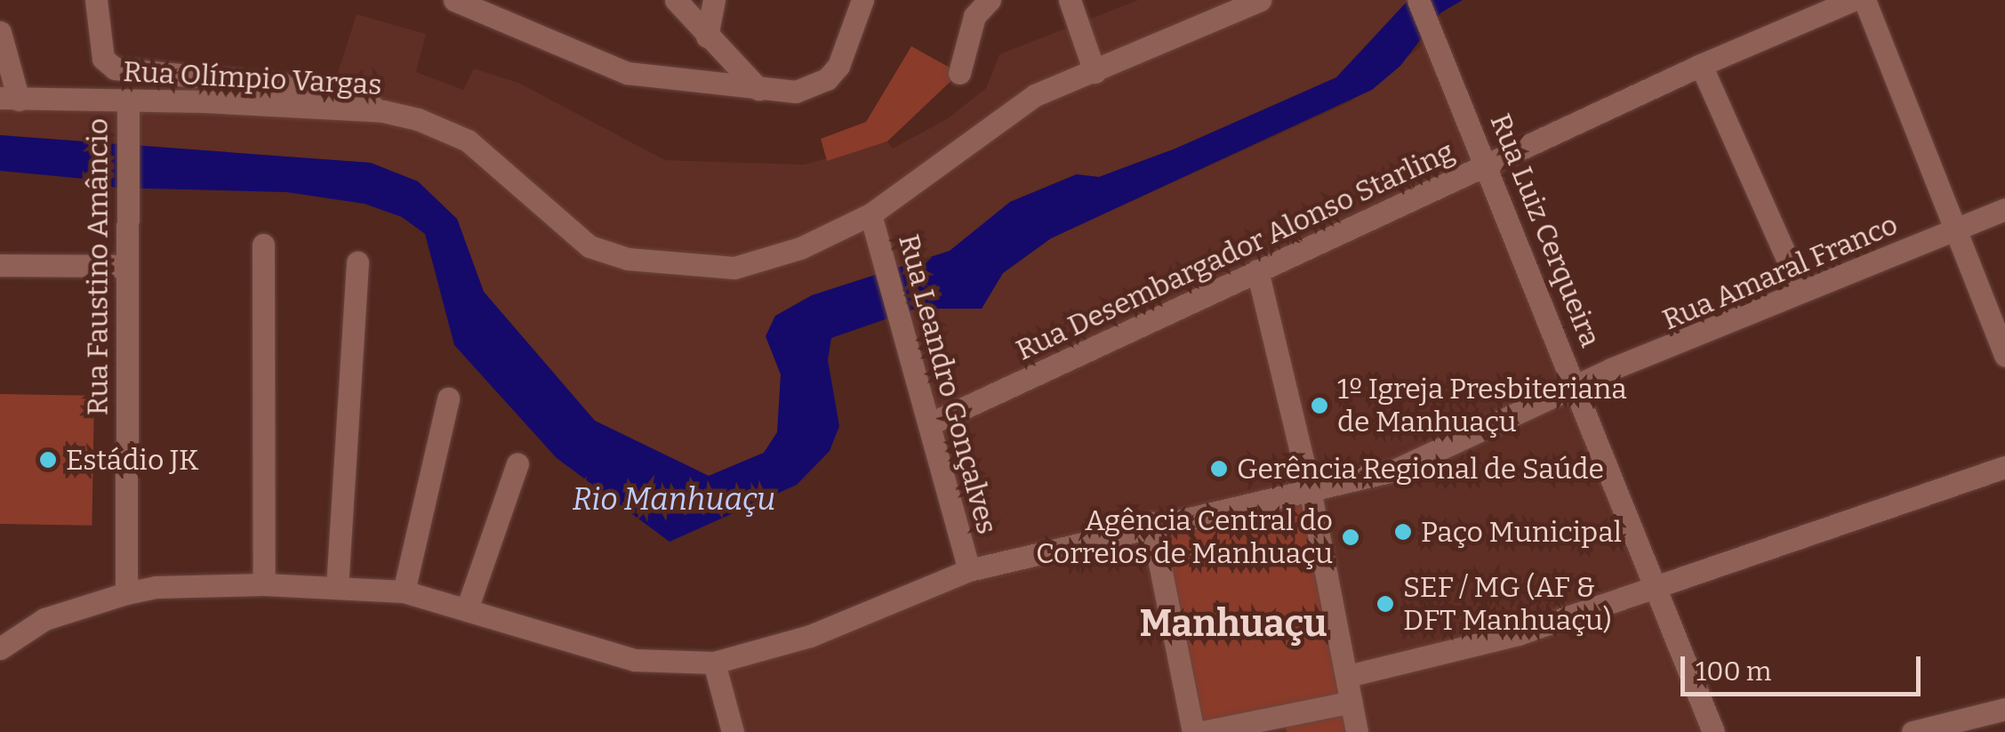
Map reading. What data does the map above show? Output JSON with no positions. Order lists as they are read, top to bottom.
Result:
{
  "streets": {
    "street": [
      "Rua Olímpio Vargas",
      "Rua Luiz Cerqueira",
      "Rua Desembargador Alonso Starling",
      "Rua Faustino Amâncio",
      "Rua Amaral Franco",
      "Rua Leandro Gonçalves"
    ]
  },
  "crossings": [
    ["Rua Olímpio Vargas", "Rua Faustino Amâncio"],
    ["Rua Olímpio Vargas", "Rua Leandro Gonçalves"],
    ["Rua Luiz Cerqueira", "Rua Desembargador Alonso Starling"],
    ["Rua Luiz Cerqueira", "Rua Amaral Franco"],
    ["Rua Desembargador Alonso Starling", "Rua Leandro Gonçalves"],
    ["Rua Faustino Amâncio", "Rua Amaral Franco"],
    ["Rua Amaral Franco", "Rua Leandro Gonçalves"]
  ],
  "districts": ["Manhuaçu"],
  "water": ["Rio Manhuaçu"],
  "places": [
    "1º Igreja Presbiteriana de Manhuaçu",
    "Estádio JK",
    "Gerência Regional de Saúde",
    "Paço Municipal",
    "Agência Central do Correios de Manhuaçu",
    "SEF / MG (AF & DFT Manhuaçu)"
  ],
  "scale_bar": "100 m"
}
